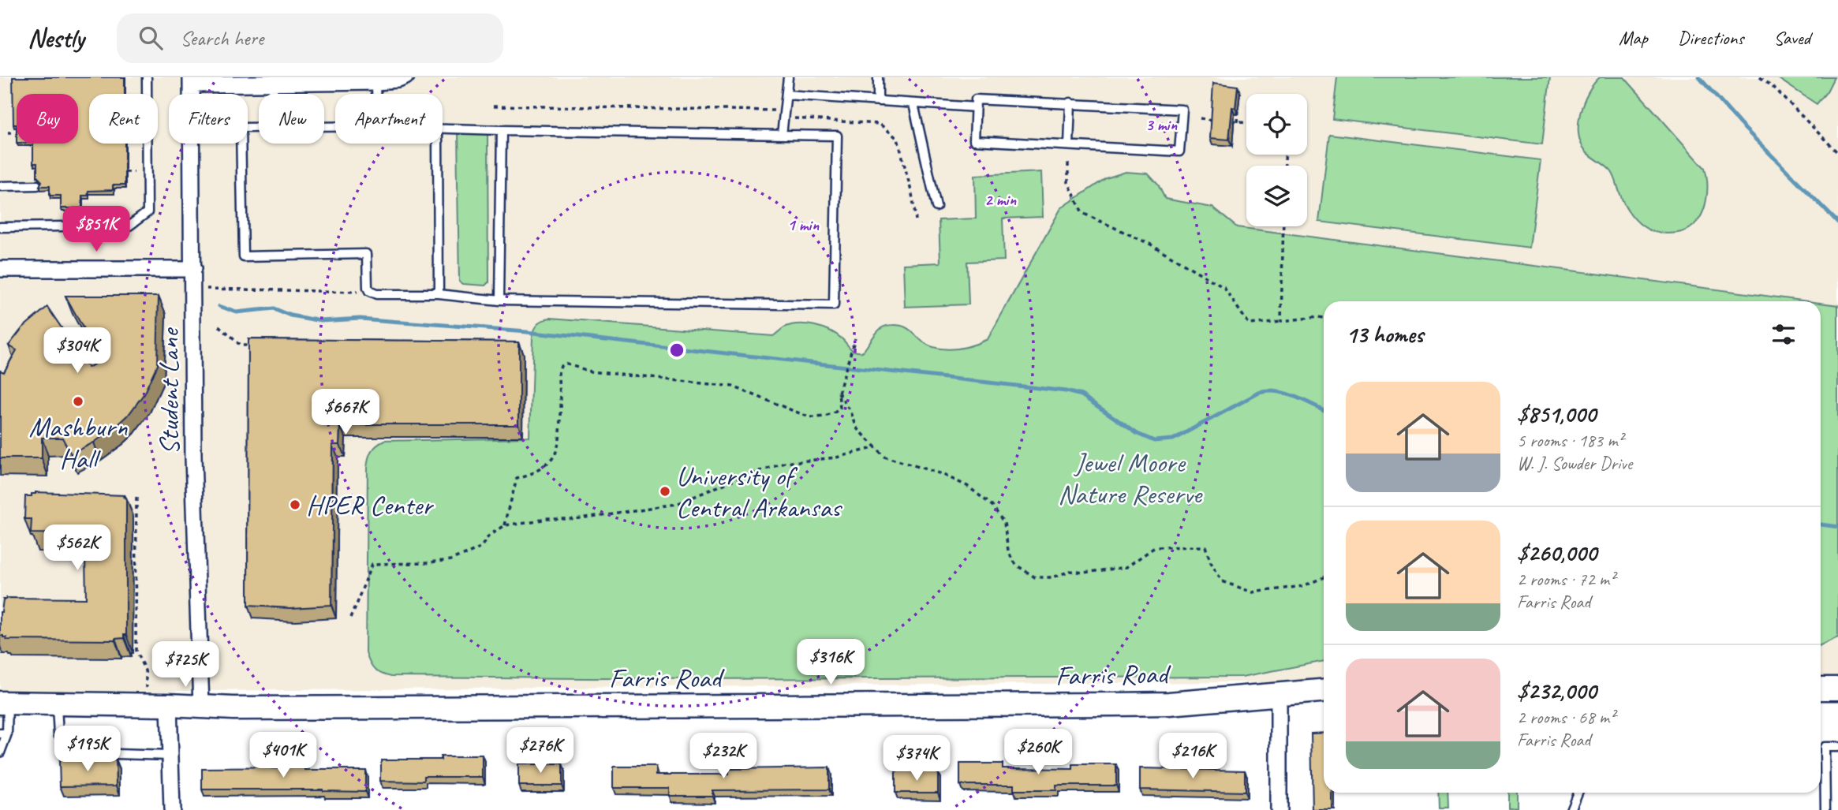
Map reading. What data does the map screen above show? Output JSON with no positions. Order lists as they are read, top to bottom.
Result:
{
  "streets": {
    "street": ["Student Lane", "Farris Road"]
  },
  "crossings": [
    ["Student Lane", "Farris Road"]
  ],
  "parks": ["Jewel Moore Nature Reserve"],
  "places": ["Mashburn Hall", "University of Central Arkansas", "HPER Center"],
  "page": {
    "header": "Nestly",
    "search": "Search here",
    "nav": ["Map", "Directions", "Saved"],
    "chip": [
      "Buy",
      "Rent",
      "Filters",
      "New",
      "Apartment"
    ],
    "price": [
      "$851K",
      "$304K",
      "$667K",
      "$562K",
      "$316K",
      "$725K",
      "$195K",
      "$276K",
      "$260K",
      "$401K",
      "$232K",
      "$216K",
      "$374K"
    ],
    "heading": "13 homes",
    "list": [
      {
        "name": "$851,000",
        "note": "5 rooms · 183 m² · W. J. Sowder Drive"
      },
      {
        "name": "$260,000",
        "note": "2 rooms · 72 m² · Farris Road"
      },
      {
        "name": "$232,000",
        "note": "2 rooms · 68 m² · Farris Road"
      }
    ]
  },
  "rings": ["3 min", "2 min", "1 min"]
}
